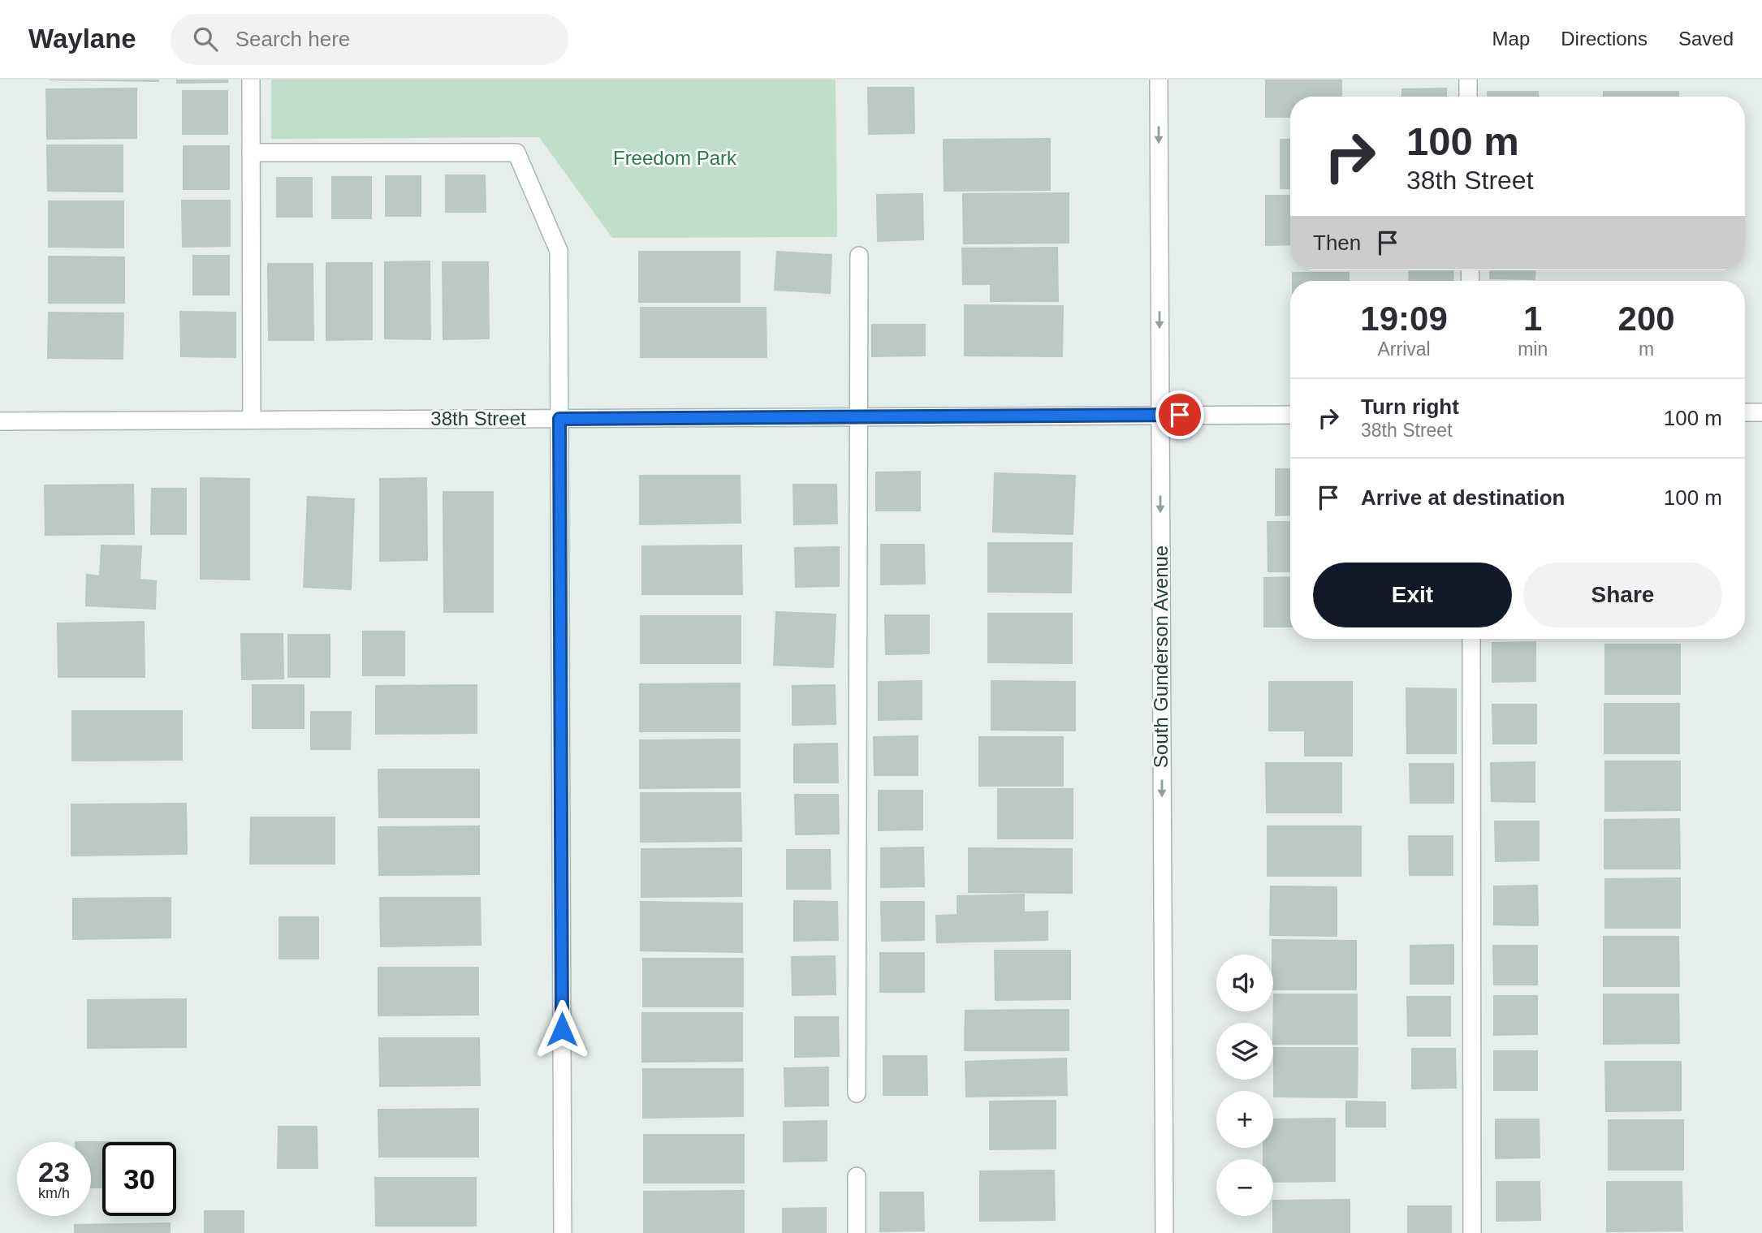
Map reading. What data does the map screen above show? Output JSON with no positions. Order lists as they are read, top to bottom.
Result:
{
  "streets": {
    "street": ["38th Street", "South Gunderson Avenue"]
  },
  "crossings": [
    ["38th Street", "South Gunderson Avenue"]
  ],
  "one_way": ["South Gunderson Avenue"],
  "parks": ["Freedom Park"],
  "page": {
    "header": "Waylane",
    "search": "Search here",
    "nav": ["Map", "Directions", "Saved"],
    "turn": ["100 m", "38th Street"],
    "then": "Then",
    "eta": [
      "19:09",
      "Arrival",
      "1",
      "min",
      "200",
      "m"
    ],
    "list": [
      {
        "name": "Turn right",
        "note": "38th Street",
        "value": "100 m"
      },
      {
        "name": "Arrive at destination",
        "value": "100 m"
      }
    ],
    "buttons": ["Exit", "Share"],
    "map_buttons": ["+", "−"],
    "speed": "23 km/h",
    "limit": "30"
  }
}
